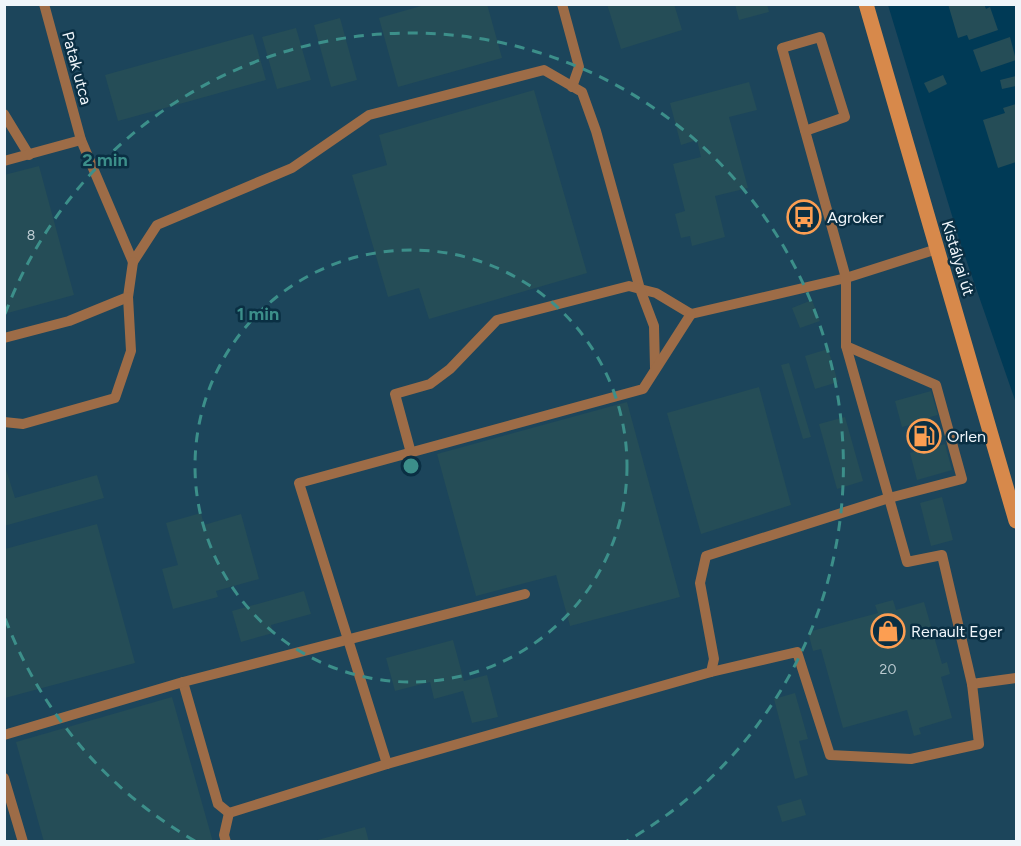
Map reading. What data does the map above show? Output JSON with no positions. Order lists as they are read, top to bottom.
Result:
{
  "streets": {
    "main road": ["Kistályai út"],
    "lane": ["Patak utca"]
  },
  "places": {
    "bus stop": ["Agroker"],
    "fuel station": ["Orlen"],
    "shop": ["Renault Eger"]
  },
  "house_numbers": ["8", "20"],
  "rings": ["2 min", "1 min"]
}
